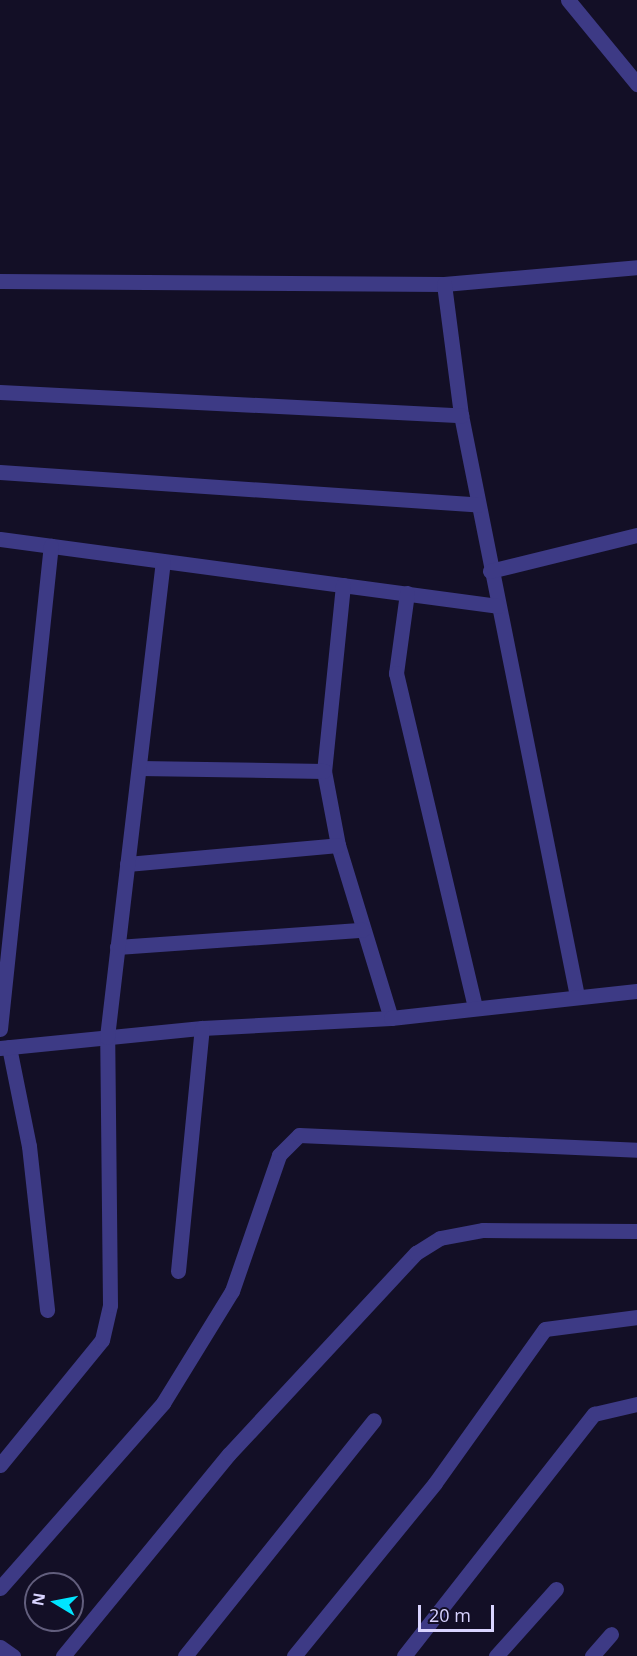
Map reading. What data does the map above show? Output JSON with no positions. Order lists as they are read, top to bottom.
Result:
{
  "scale_bar": "20 m",
  "north": "left"
}
